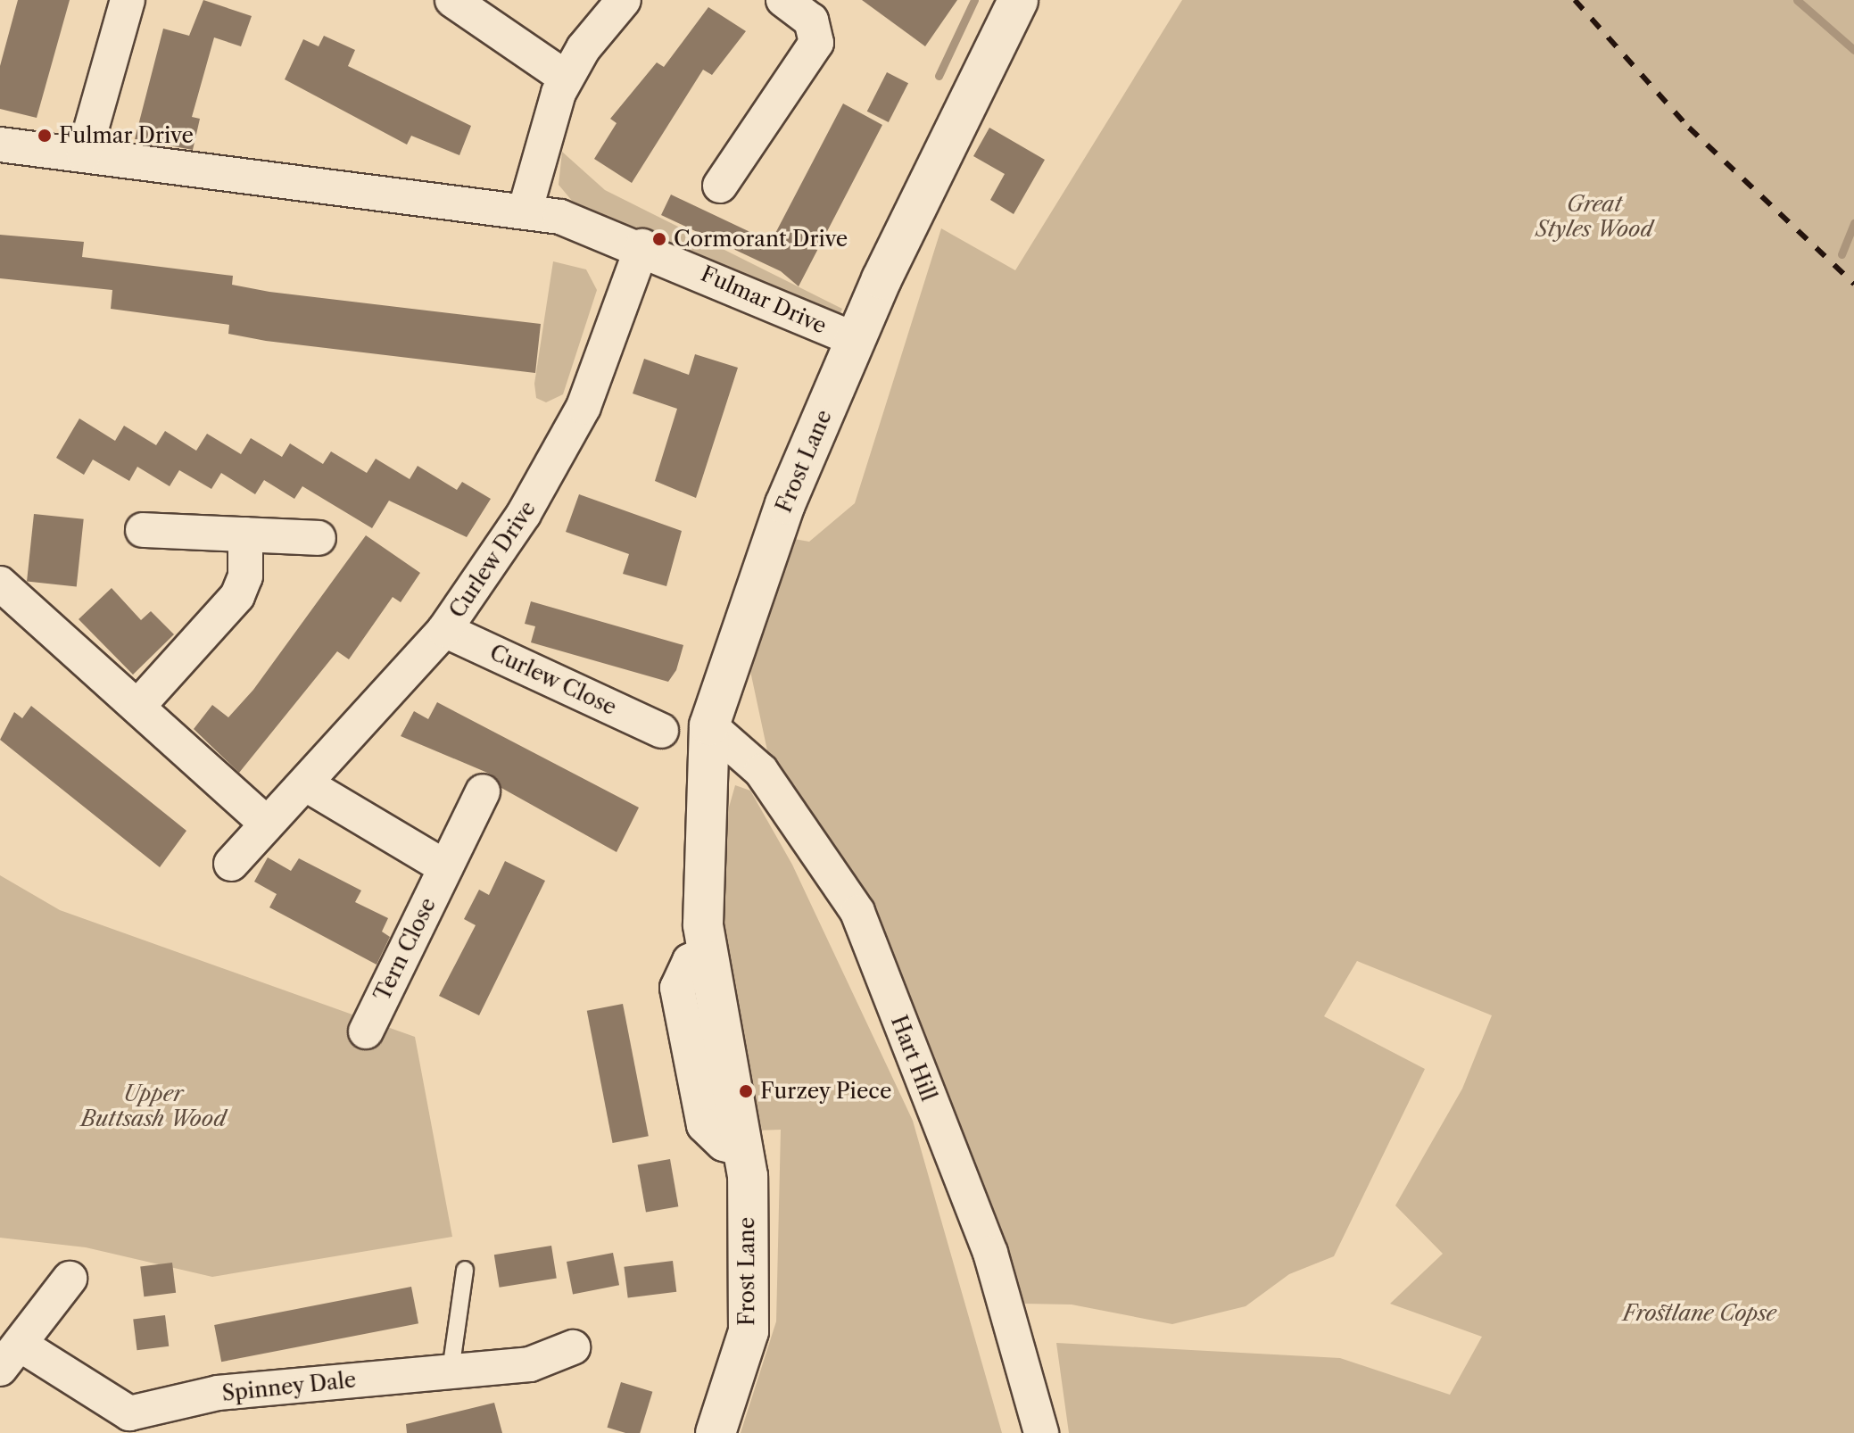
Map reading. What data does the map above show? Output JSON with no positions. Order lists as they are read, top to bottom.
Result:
{
  "streets": {
    "street": [
      "Fulmar Drive",
      "Frost Lane",
      "Curlew Drive",
      "Curlew Close",
      "Tern Close",
      "Hart Hill",
      "Spinney Dale"
    ]
  },
  "crossings": [
    ["Fulmar Drive", "Frost Lane"],
    ["Fulmar Drive", "Curlew Drive"],
    ["Frost Lane", "Hart Hill"],
    ["Curlew Drive", "Curlew Close"]
  ],
  "parks": ["Great Styles Wood", "Upper Buttsash Wood", "Frostlane Copse"],
  "places": ["Fulmar Drive", "Cormorant Drive", "Furzey Piece"]
}
